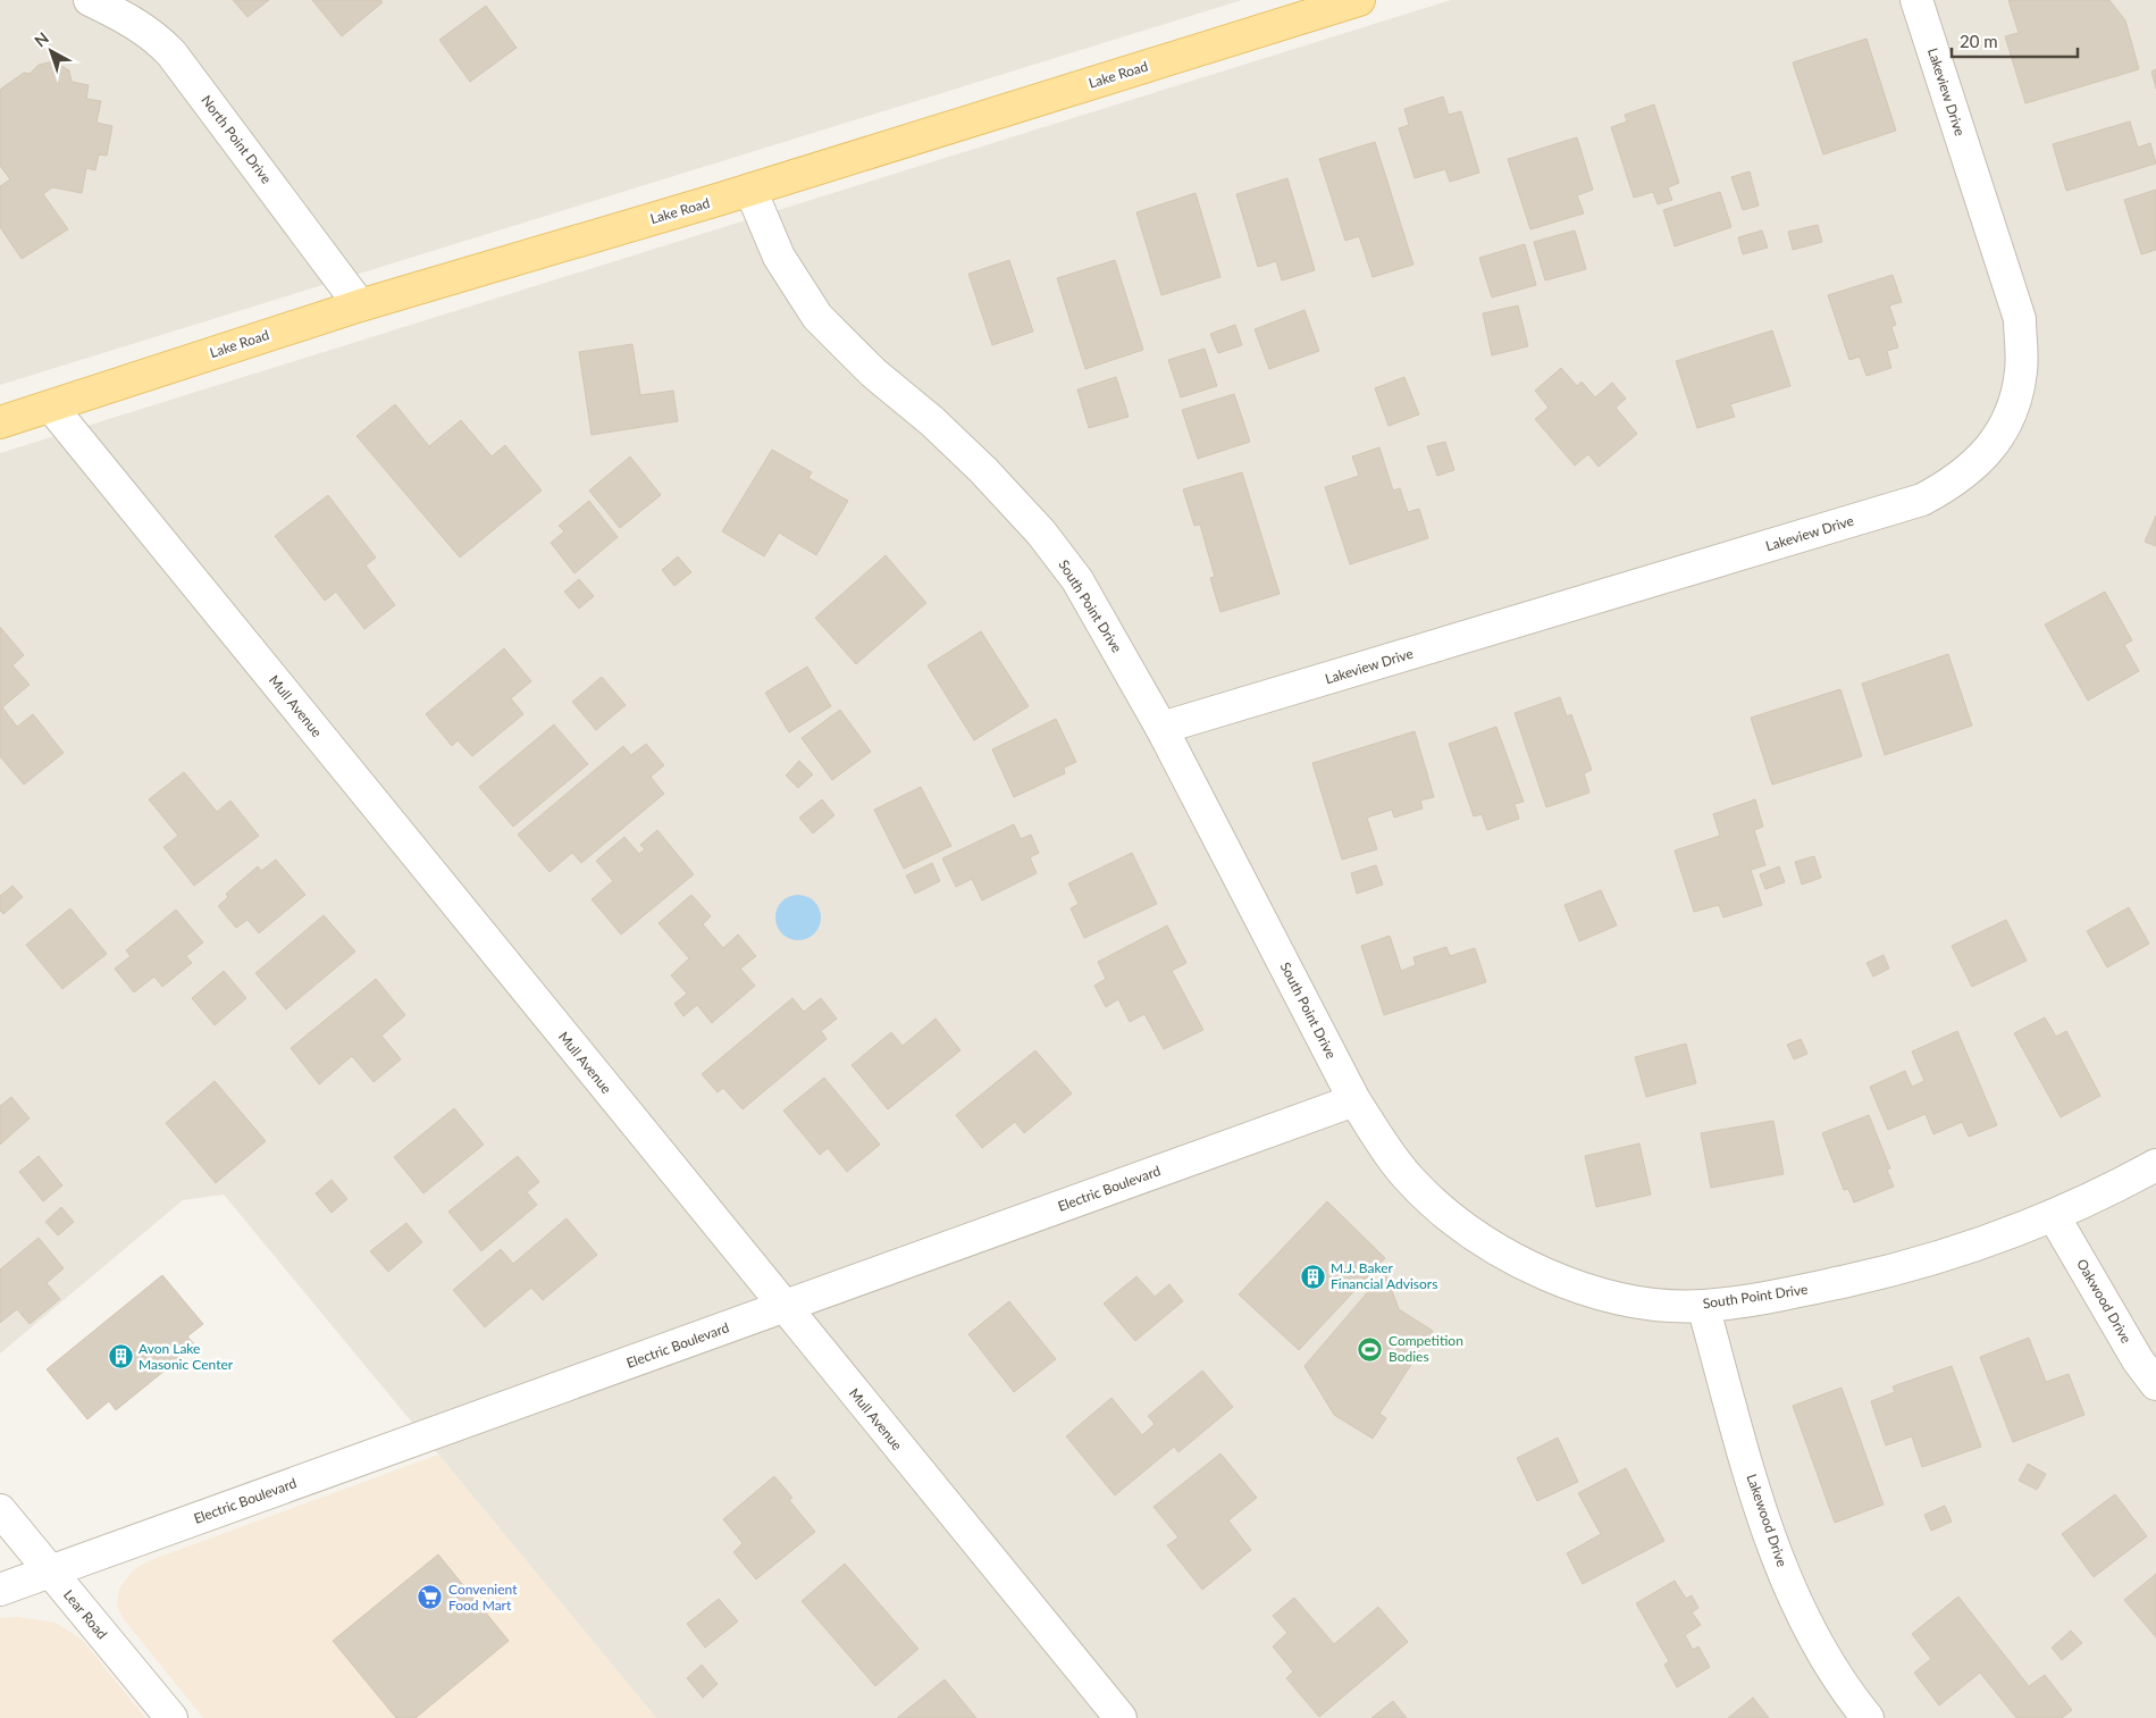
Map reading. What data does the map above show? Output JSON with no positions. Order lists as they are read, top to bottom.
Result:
{
  "streets": {
    "main road": ["Lake Road"],
    "street": [
      "Lakeview Drive",
      "North Point Drive",
      "South Point Drive",
      "Mull Avenue",
      "Electric Boulevard",
      "Oakwood Drive",
      "Lakewood Drive",
      "Lear Road"
    ]
  },
  "crossings": [
    ["Lake Road", "North Point Drive"],
    ["Lake Road", "South Point Drive"],
    ["Lake Road", "Mull Avenue"],
    ["Lakeview Drive", "South Point Drive"],
    ["South Point Drive", "Electric Boulevard"],
    ["South Point Drive", "Oakwood Drive"],
    ["South Point Drive", "Lakewood Drive"],
    ["Mull Avenue", "Electric Boulevard"],
    ["Electric Boulevard", "Lear Road"]
  ],
  "places": {
    "building": ["M.J. Baker Financial Advisors", "Avon Lake Masonic Center"],
    "sports": ["Competition Bodies"],
    "supermarket": ["Convenient Food Mart"]
  },
  "scale_bar": "20 m",
  "north": "top left"
}
